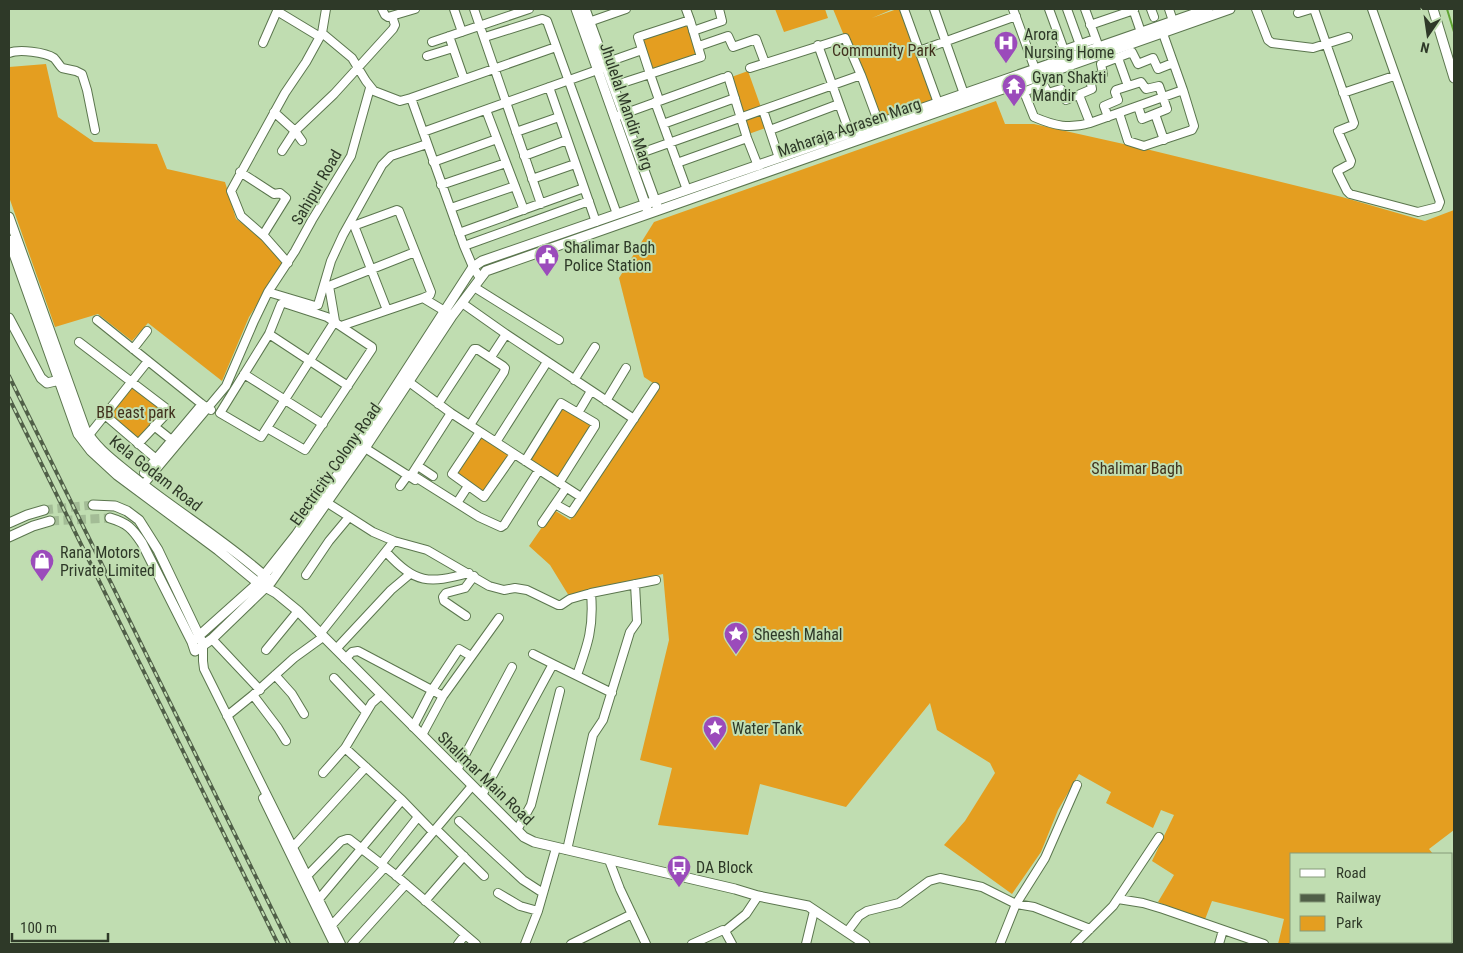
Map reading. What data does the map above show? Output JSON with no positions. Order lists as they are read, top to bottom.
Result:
{
  "streets": {
    "street": [
      "Jhulelal Mandir Marg",
      "Maharaja Agrasen Marg",
      "Sahipur Road",
      "Electricity Colony Road",
      "Kela Godam Road",
      "Shalimar Main Road"
    ]
  },
  "crossings": [
    ["Jhulelal Mandir Marg", "Maharaja Agrasen Marg"],
    ["Maharaja Agrasen Marg", "Electricity Colony Road"],
    ["Electricity Colony Road", "Kela Godam Road"],
    ["Electricity Colony Road", "Shalimar Main Road"],
    ["Kela Godam Road", "Shalimar Main Road"]
  ],
  "parks": ["Community Park", "BB east park", "Shalimar Bagh"],
  "places": {
    "hospital": ["Arora Nursing Home"],
    "temple": ["Gyan Shakti Mandir"],
    "public building": ["Shalimar Bagh Police Station"],
    "shop": ["Rana Motors Private Limited"],
    "place": ["Sheesh Mahal", "Water Tank"],
    "bus stop": ["DA Block"]
  },
  "legend": ["Road", "Railway", "Park"],
  "scale_bar": "100 m",
  "north": "bottom"
}
